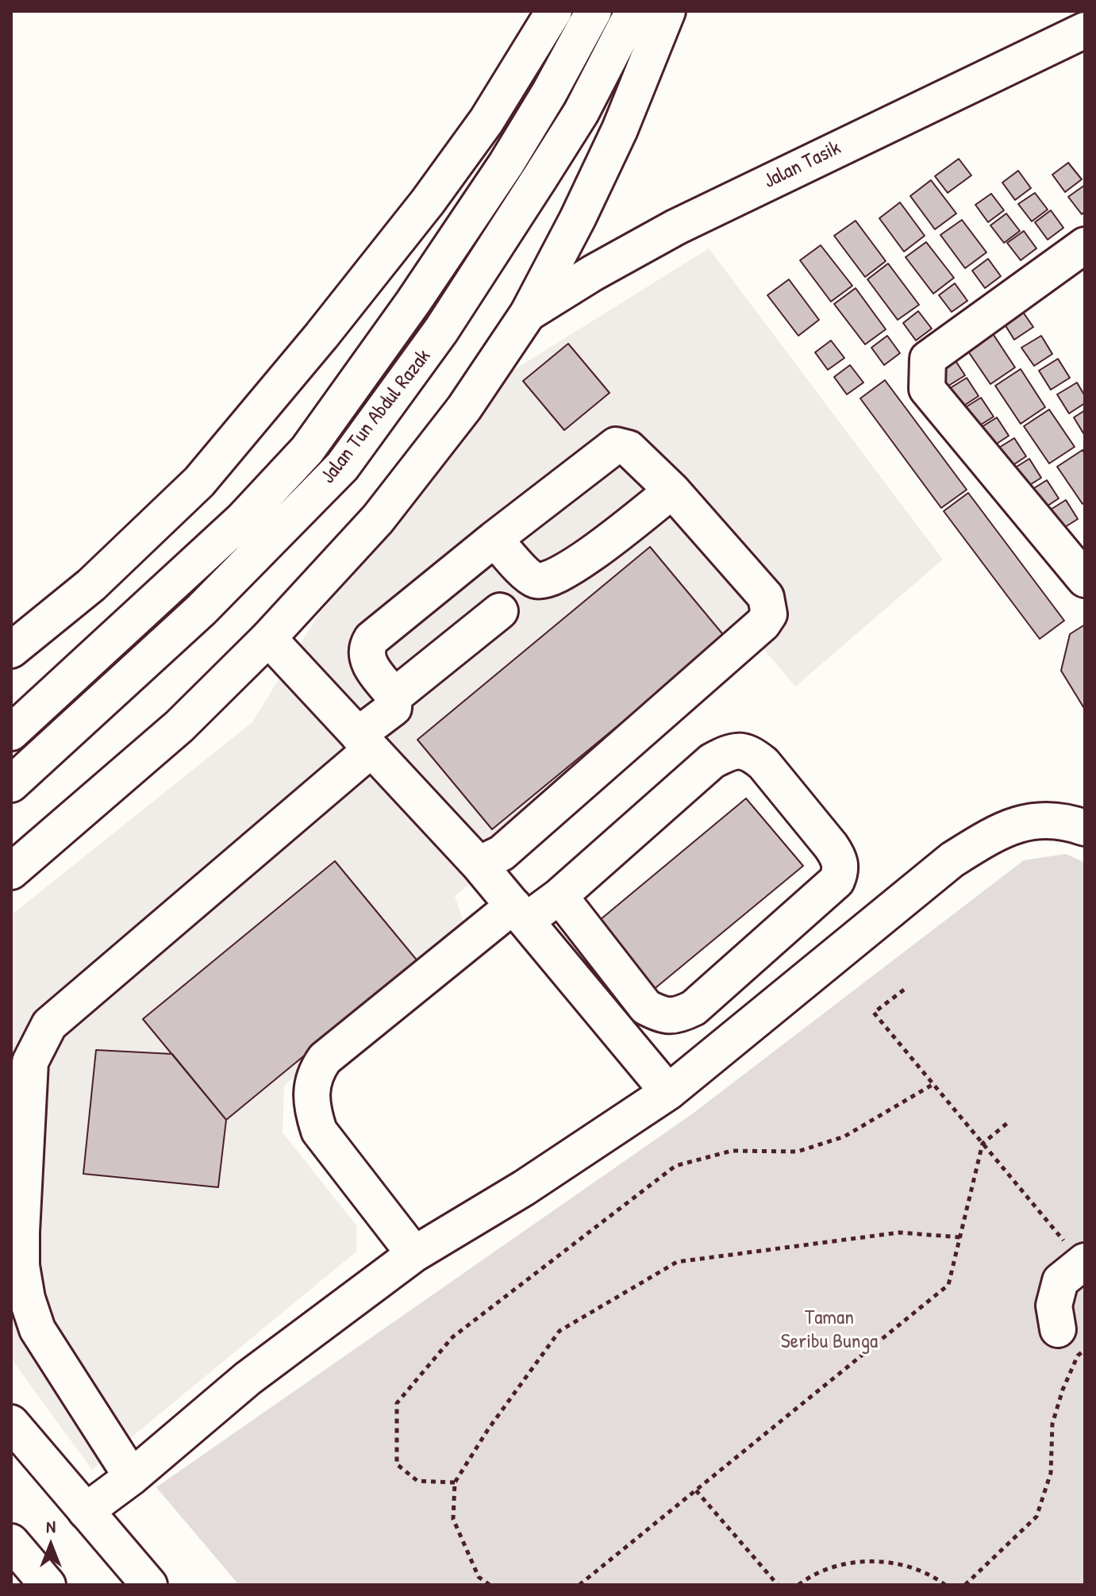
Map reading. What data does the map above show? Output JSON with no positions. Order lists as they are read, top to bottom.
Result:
{
  "streets": {
    "main road": ["Jalan Tasik", "Jalan Tun Abdul Razak"]
  },
  "parks": ["Taman Seribu Bunga"],
  "north": "top"
}
